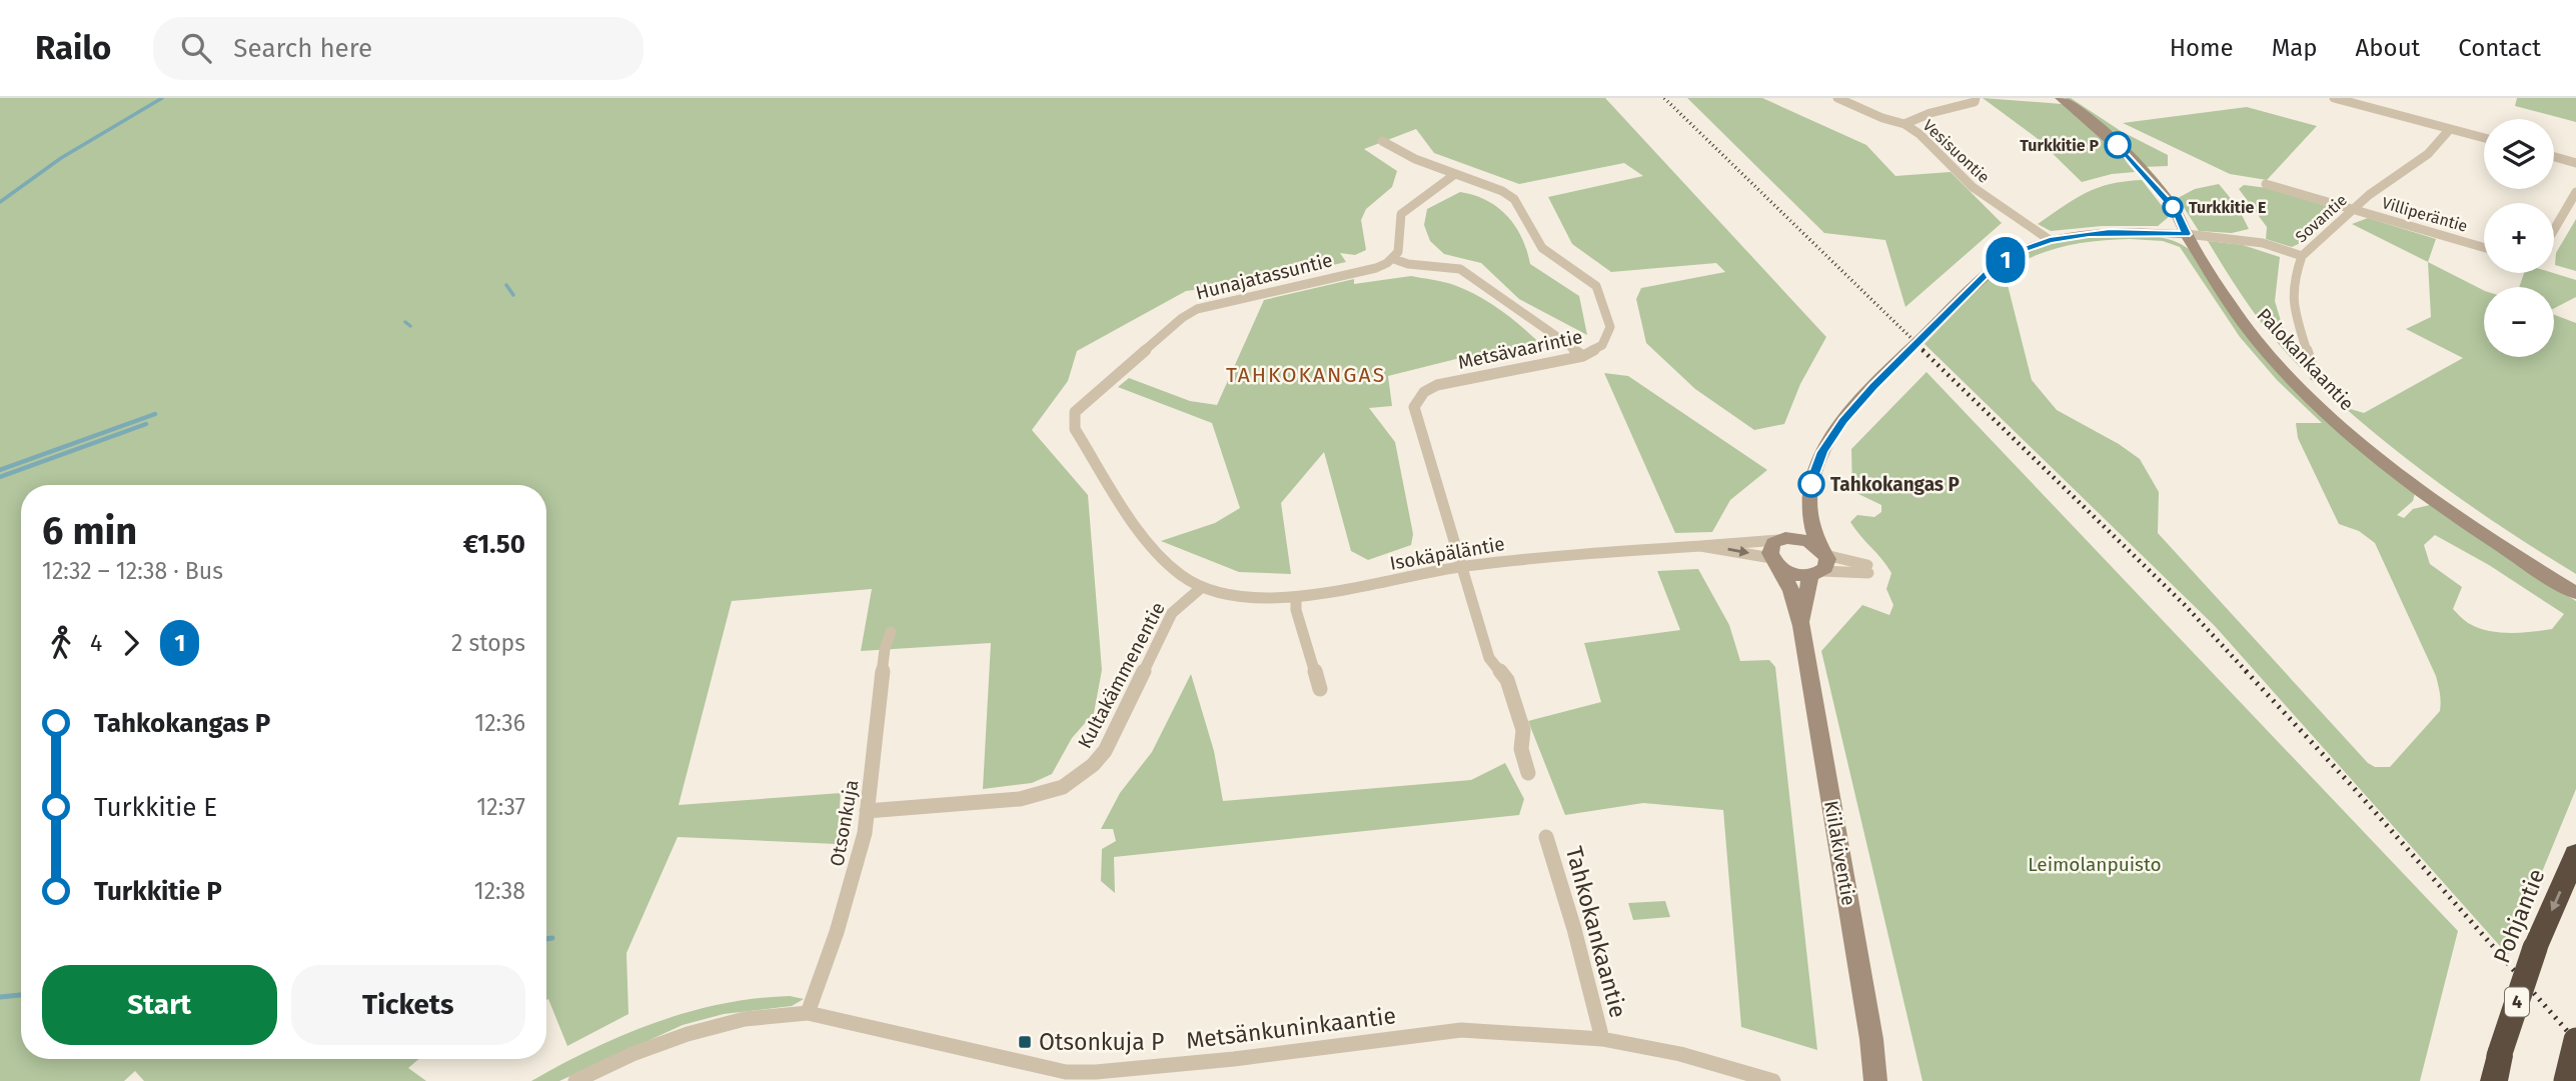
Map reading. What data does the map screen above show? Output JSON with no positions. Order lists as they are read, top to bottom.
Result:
{
  "streets": {
    "highway": ["Pohjantie", "4"],
    "street": [
      "Vesisuontie",
      "Villiperäntie",
      "Sovantie",
      "Hunajatassuntie",
      "Metsävaarintie",
      "Palokankaantie",
      "Isokäpäläntie",
      "Kultakämmenentie",
      "Otsonkuja",
      "Kiilakiventie",
      "Tahkokankaantie",
      "Metsänkuninkaantie"
    ]
  },
  "crossings": [
    ["Vesisuontie", "Kiilakiventie"],
    ["Villiperäntie", "Sovantie"],
    ["Sovantie", "Palokankaantie"],
    ["Sovantie", "Kiilakiventie"],
    ["Hunajatassuntie", "Isokäpäläntie"],
    ["Hunajatassuntie", "Kultakämmenentie"],
    ["Metsävaarintie", "Isokäpäläntie"],
    ["Palokankaantie", "Kiilakiventie"],
    ["Isokäpäläntie", "Kultakämmenentie"],
    ["Isokäpäläntie", "Kiilakiventie"],
    ["Kultakämmenentie", "Otsonkuja"],
    ["Otsonkuja", "Metsänkuninkaantie"],
    ["Tahkokankaantie", "Metsänkuninkaantie"]
  ],
  "one_way": ["Pohjantie"],
  "districts": ["TAHKOKANGAS"],
  "parks": ["Leimolanpuisto"],
  "places": {
    "other": ["Turkkitie P", "Turkkitie E", "Tahkokangas P"],
    "transit": ["Otsonkuja P"]
  },
  "lines": ["bus line 1"],
  "page": {
    "header": "Railo",
    "search": "Search here",
    "nav": [
      "Home",
      "Map",
      "About",
      "Contact"
    ],
    "on_map": "1",
    "map_buttons": ["+", "−"],
    "heading": ["6 min", "12:32 – 12:38 · Bus", "€1.50"],
    "legs": ["4", "1", "2 stops"],
    "list": [
      {
        "name": "Tahkokangas P",
        "value": "12:36"
      },
      {
        "name": "Turkkitie E",
        "value": "12:37"
      },
      {
        "name": "Turkkitie P",
        "value": "12:38"
      }
    ],
    "buttons": ["Start", "Tickets"]
  }
}
